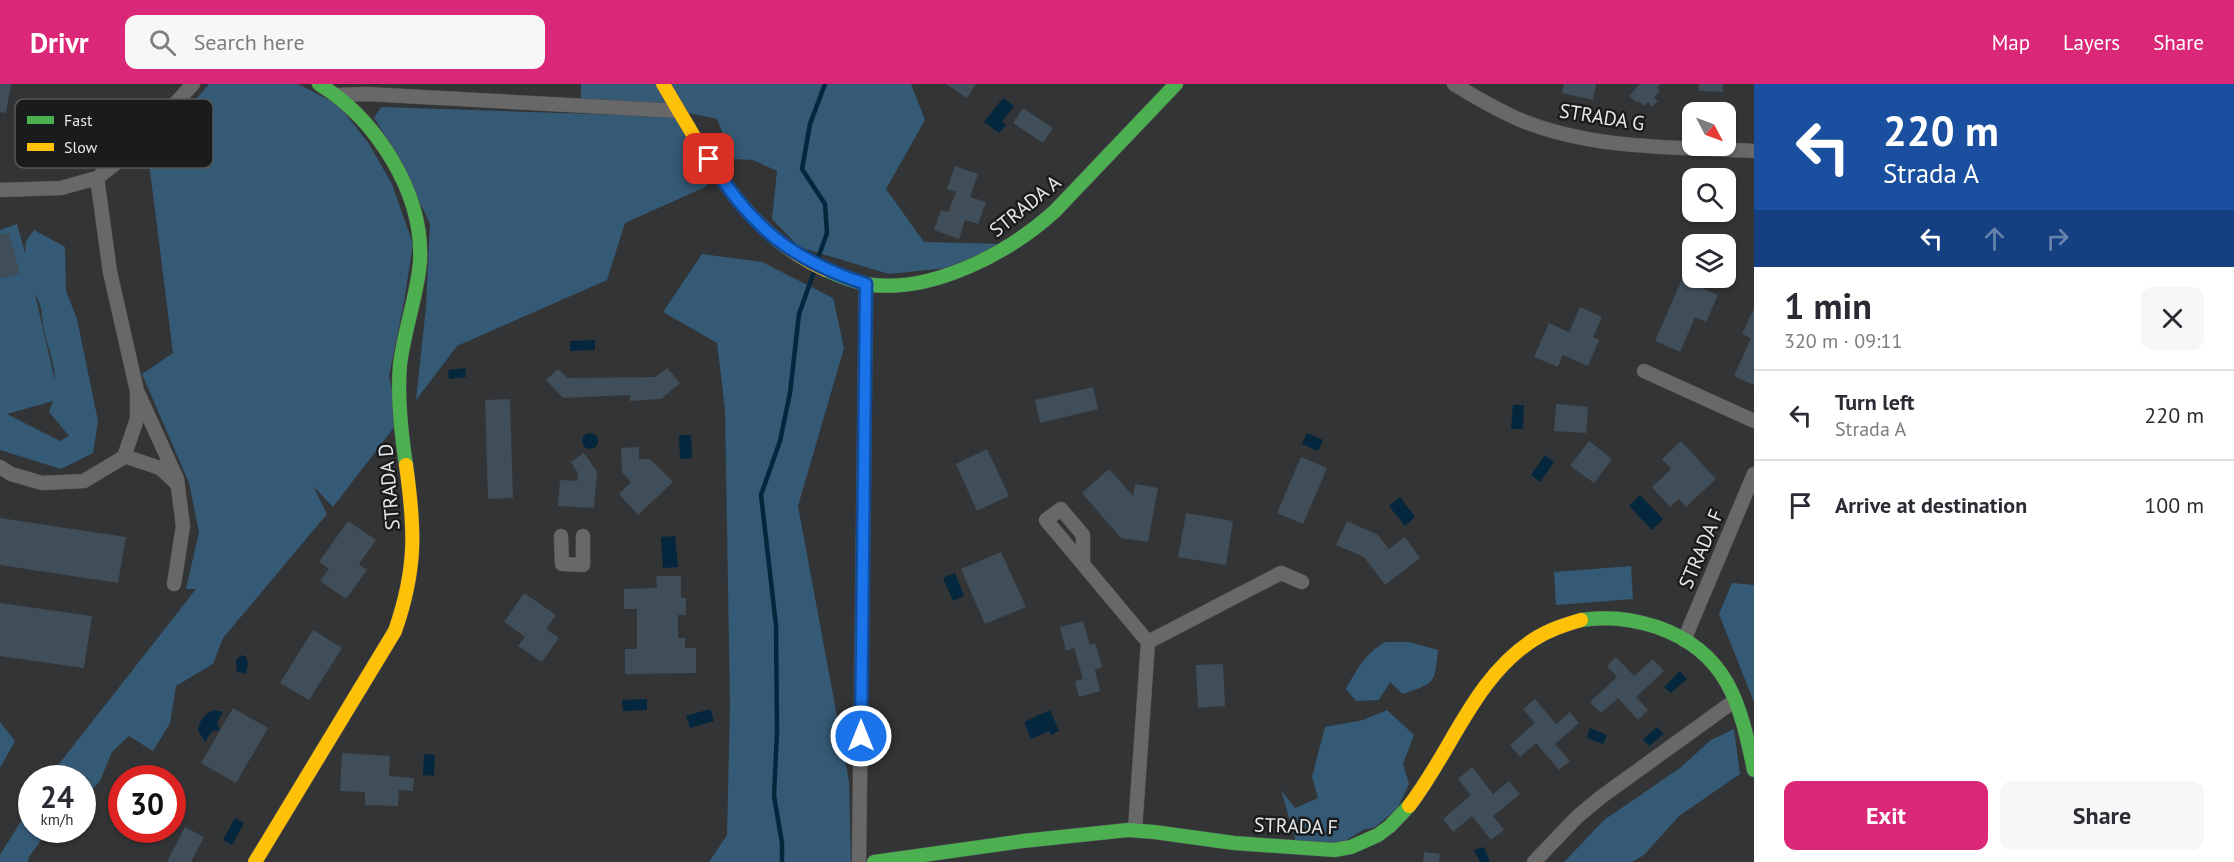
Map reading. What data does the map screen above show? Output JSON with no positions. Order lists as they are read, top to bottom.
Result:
{
  "streets": {
    "street": [
      "STRADA G",
      "STRADA A",
      "STRADA D",
      "STRADA F"
    ]
  },
  "legend": ["Fast", "Slow"],
  "north": "bottom right",
  "page": {
    "header": "Drivr",
    "search": "Search here",
    "nav": ["Map", "Layers", "Share"],
    "turn": ["220 m", "Strada A"],
    "heading": ["1 min", "320 m · 09:11"],
    "list": [
      {
        "name": "Turn left",
        "note": "Strada A",
        "value": "220 m"
      },
      {
        "name": "Arrive at destination",
        "value": "100 m"
      }
    ],
    "speed": "24 km/h",
    "limit": "30",
    "buttons": ["Exit", "Share"]
  }
}
